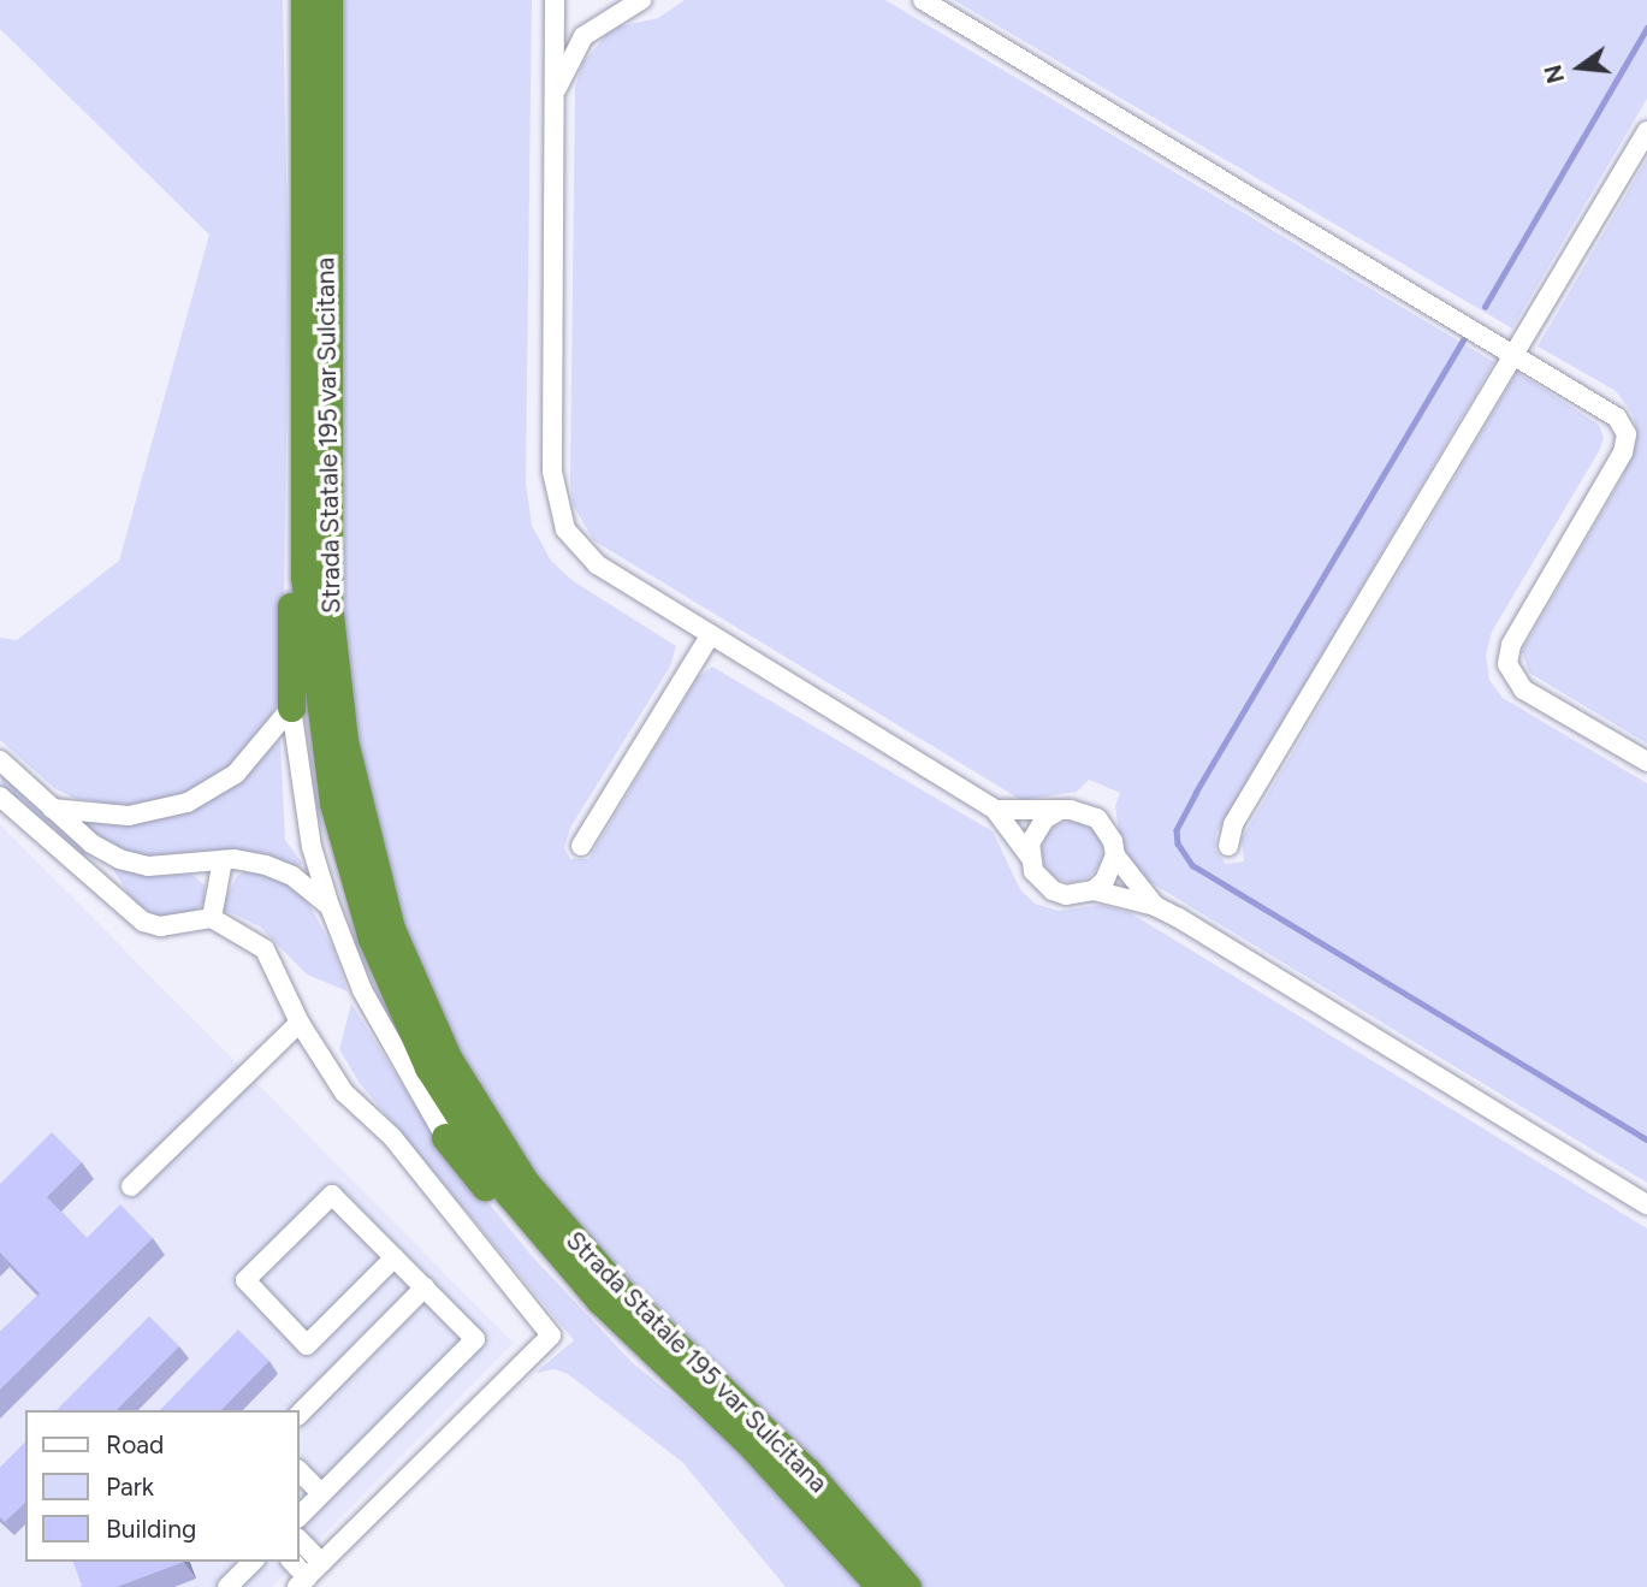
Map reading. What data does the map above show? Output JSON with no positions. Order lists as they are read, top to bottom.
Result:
{
  "streets": {
    "highway": ["Strada Statale 195 var Sulcitana"]
  },
  "legend": ["Road", "Park", "Building"],
  "north": "left"
}
